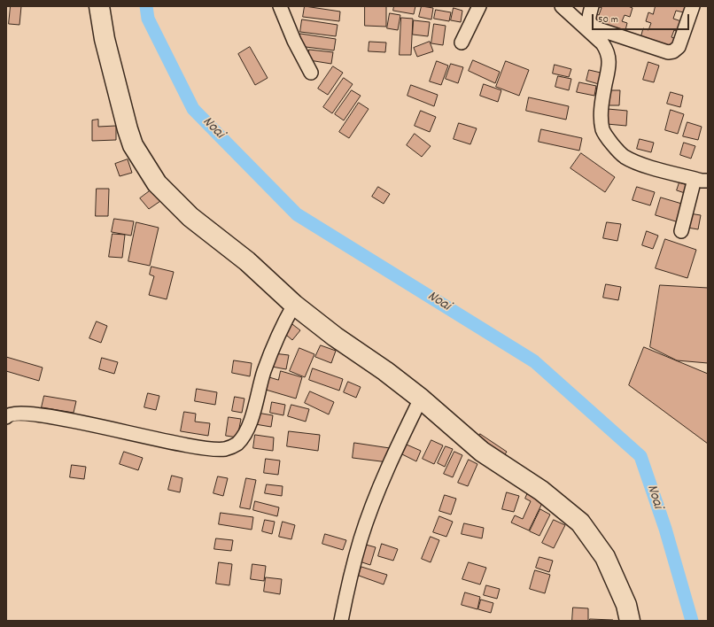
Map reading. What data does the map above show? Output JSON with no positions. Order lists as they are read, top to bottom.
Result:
{
  "water": ["Noai"],
  "scale_bar": "50 m"
}
